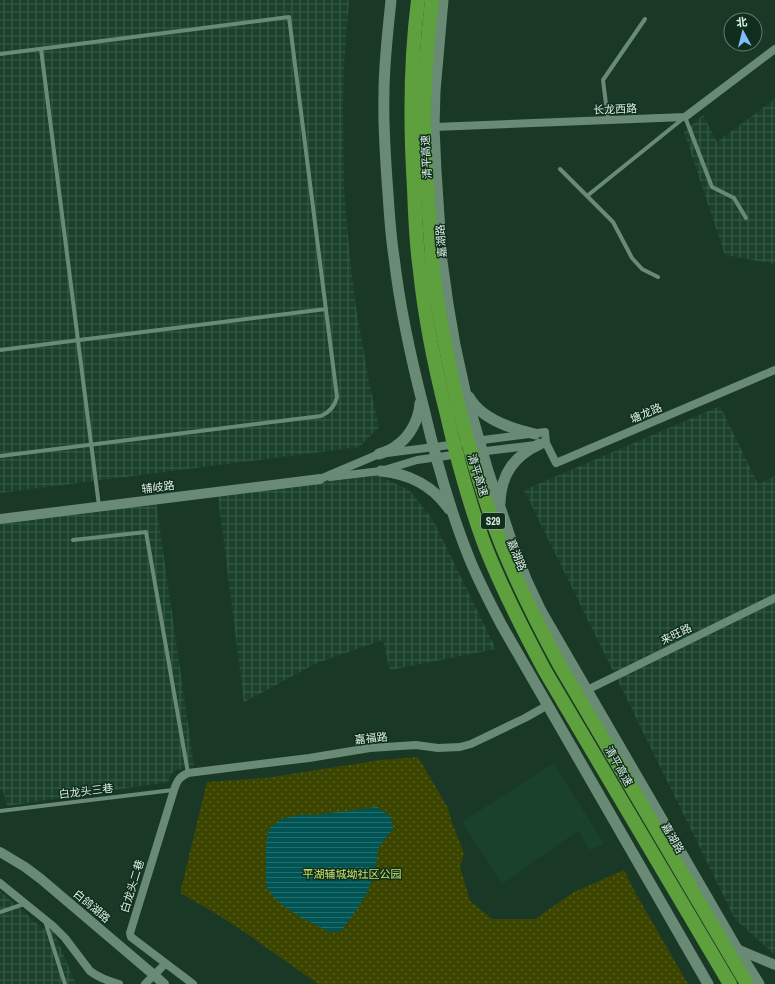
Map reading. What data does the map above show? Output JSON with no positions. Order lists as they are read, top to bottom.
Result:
{
  "streets": {
    "highway": ["清平高速", "S29"],
    "main road": ["嘉湖路"],
    "street": [
      "长龙西路",
      "塘龙路",
      "辅岐路",
      "来旺路",
      "嘉福路",
      "白龙头二巷",
      "白鸽湖路"
    ],
    "lane": ["白龙头三巷"]
  },
  "crossings": [
    ["长龙西路", "嘉湖路"],
    ["嘉湖路", "来旺路"],
    ["嘉福路", "白龙头二巷"],
    ["白龙头三巷", "白龙头二巷"]
  ],
  "parks": ["平湖辅城坳社区公园"],
  "north": "top"
}
